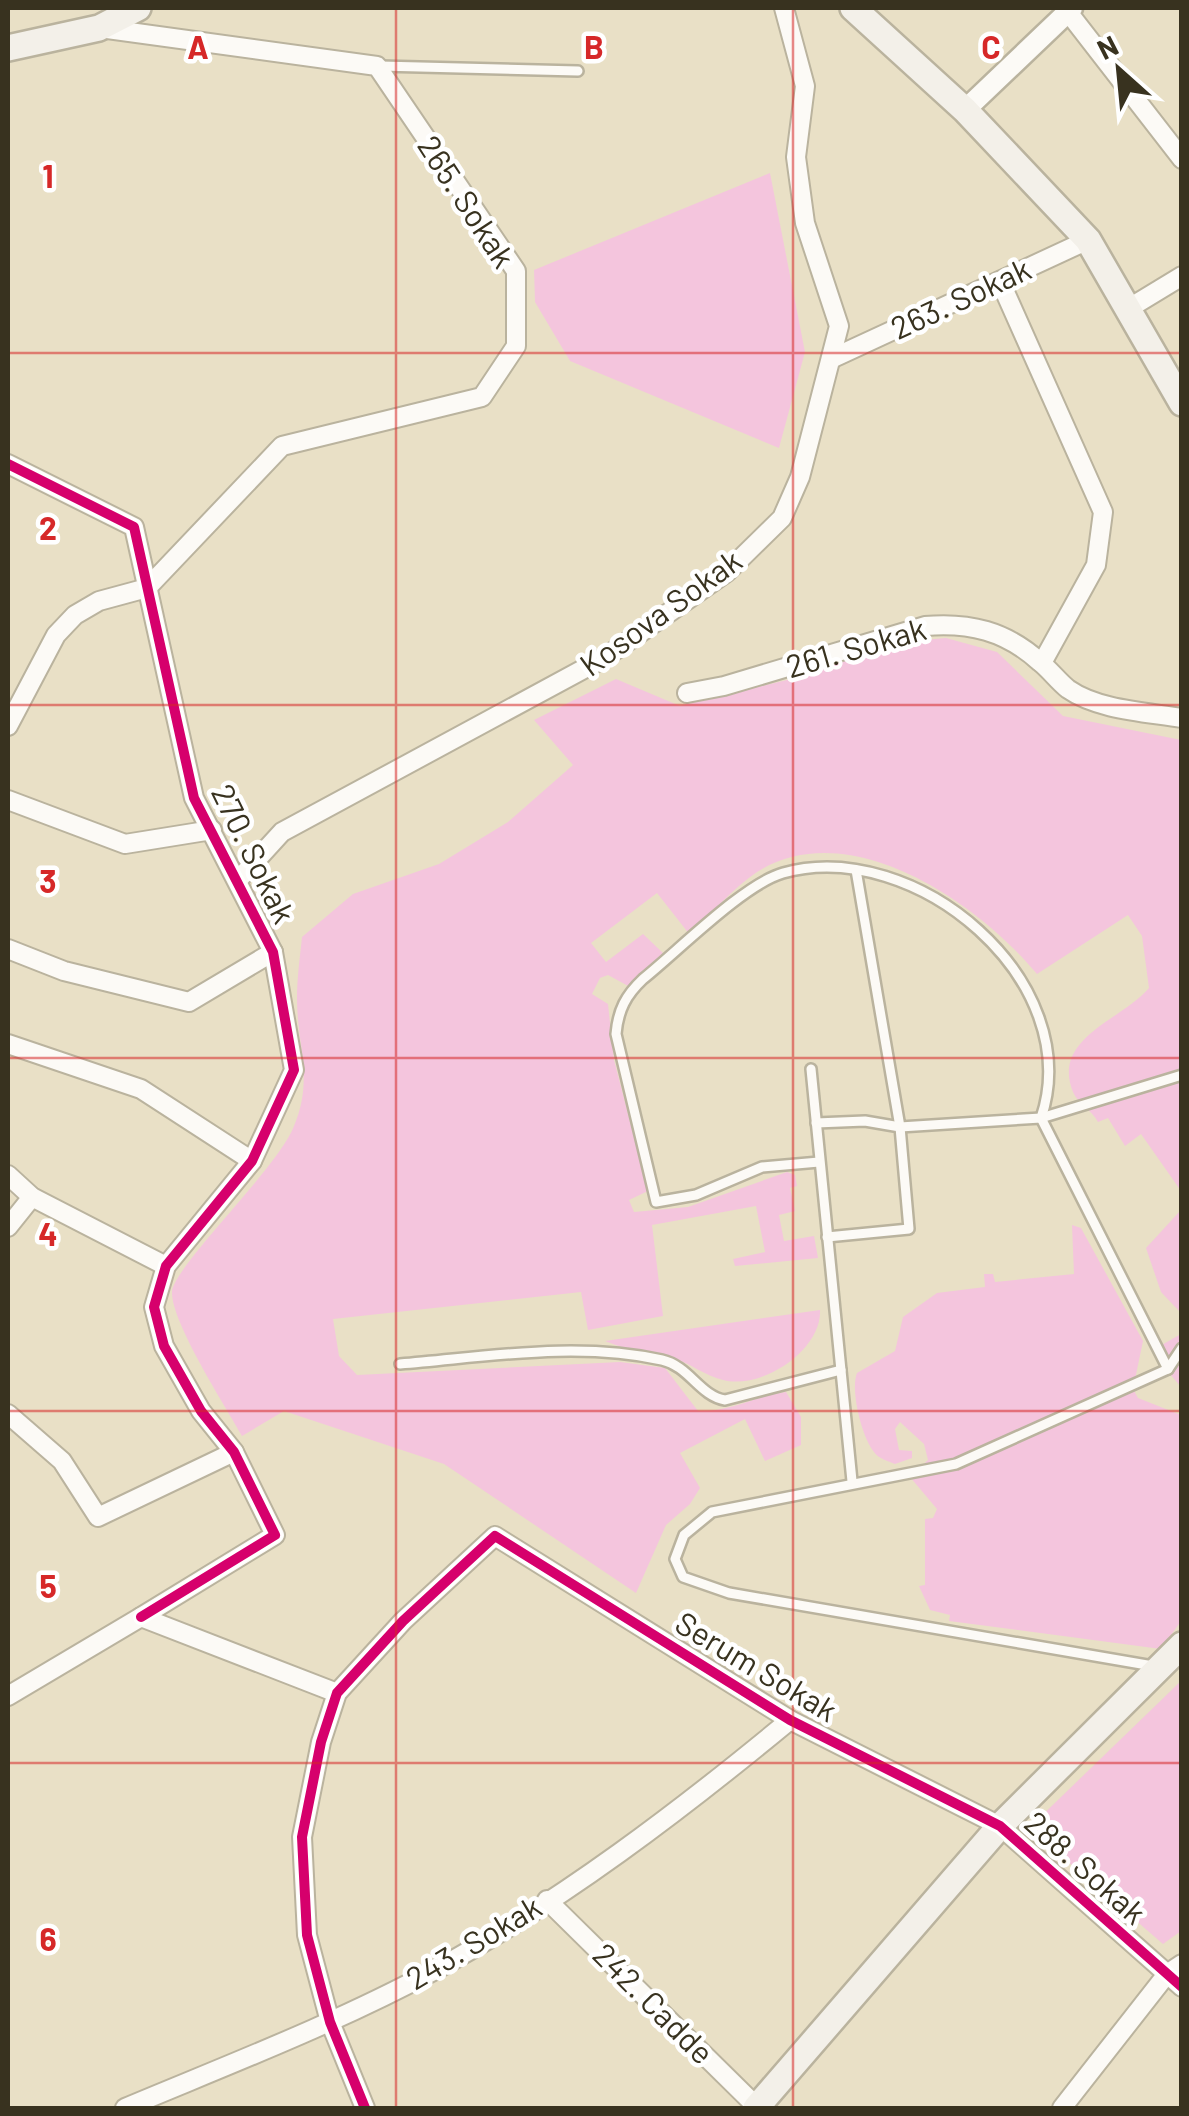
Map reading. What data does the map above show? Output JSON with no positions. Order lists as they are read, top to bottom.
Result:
{
  "streets": {
    "street": [
      "265. Sokak",
      "263. Sokak",
      "Kosova Sokak",
      "261. Sokak",
      "270. Sokak",
      "Serum Sokak",
      "288. Sokak",
      "243. Sokak",
      "242. Cadde"
    ]
  },
  "crossings": [
    ["265. Sokak", "270. Sokak"],
    ["263. Sokak", "Kosova Sokak"],
    ["Kosova Sokak", "270. Sokak"],
    ["Serum Sokak", "288. Sokak"],
    ["Serum Sokak", "243. Sokak"],
    ["243. Sokak", "242. Cadde"]
  ],
  "north": "top left",
  "grid": {
    "columns": ["A", "B", "C"],
    "rows": [
      "1",
      "2",
      "3",
      "4",
      "5",
      "6"
    ]
  }
}
